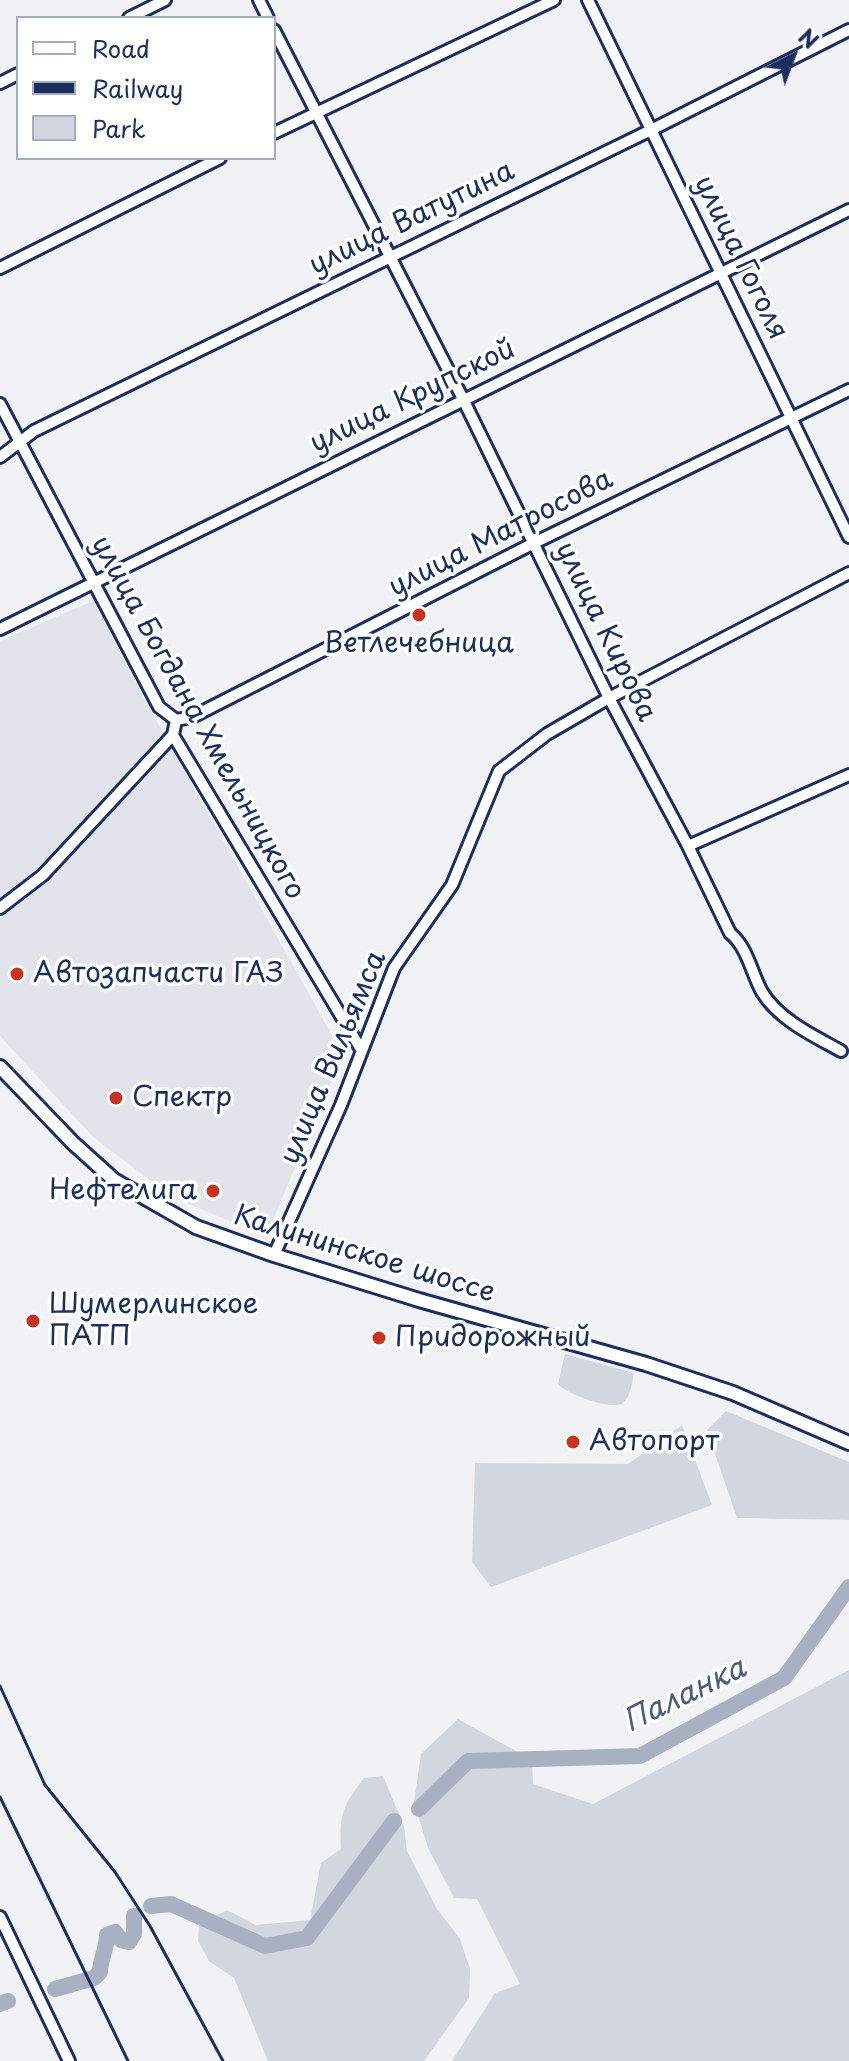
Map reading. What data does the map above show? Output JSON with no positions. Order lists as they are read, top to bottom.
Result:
{
  "streets": {
    "main road": ["Калининское шоссе"],
    "street": [
      "улица Ватутина",
      "улица Гоголя",
      "улица Крупской",
      "улица Матросова",
      "улица Кирова",
      "улица Богдана Хмельницкого",
      "улица Вильямса"
    ]
  },
  "crossings": [
    ["улица Ватутина", "улица Гоголя"],
    ["улица Ватутина", "улица Кирова"],
    ["улица Ватутина", "улица Богдана Хмельницкого"],
    ["улица Гоголя", "улица Крупской"],
    ["улица Гоголя", "улица Матросова"],
    ["улица Крупской", "улица Кирова"],
    ["улица Крупской", "улица Богдана Хмельницкого"],
    ["улица Матросова", "улица Кирова"],
    ["улица Матросова", "улица Богдана Хмельницкого"],
    ["улица Кирова", "улица Вильямса"],
    ["улица Богдана Хмельницкого", "улица Вильямса"],
    ["улица Вильямса", "Калининское шоссе"]
  ],
  "water": ["Паланка"],
  "places": [
    "Ветлечебница",
    "Автозапчасти ГАЗ",
    "Спектр",
    "Нефтелига",
    "Шумерлинское ПАТП",
    "Придорожный",
    "Автопорт"
  ],
  "legend": ["Road", "Railway", "Park"],
  "north": "top right"
}
